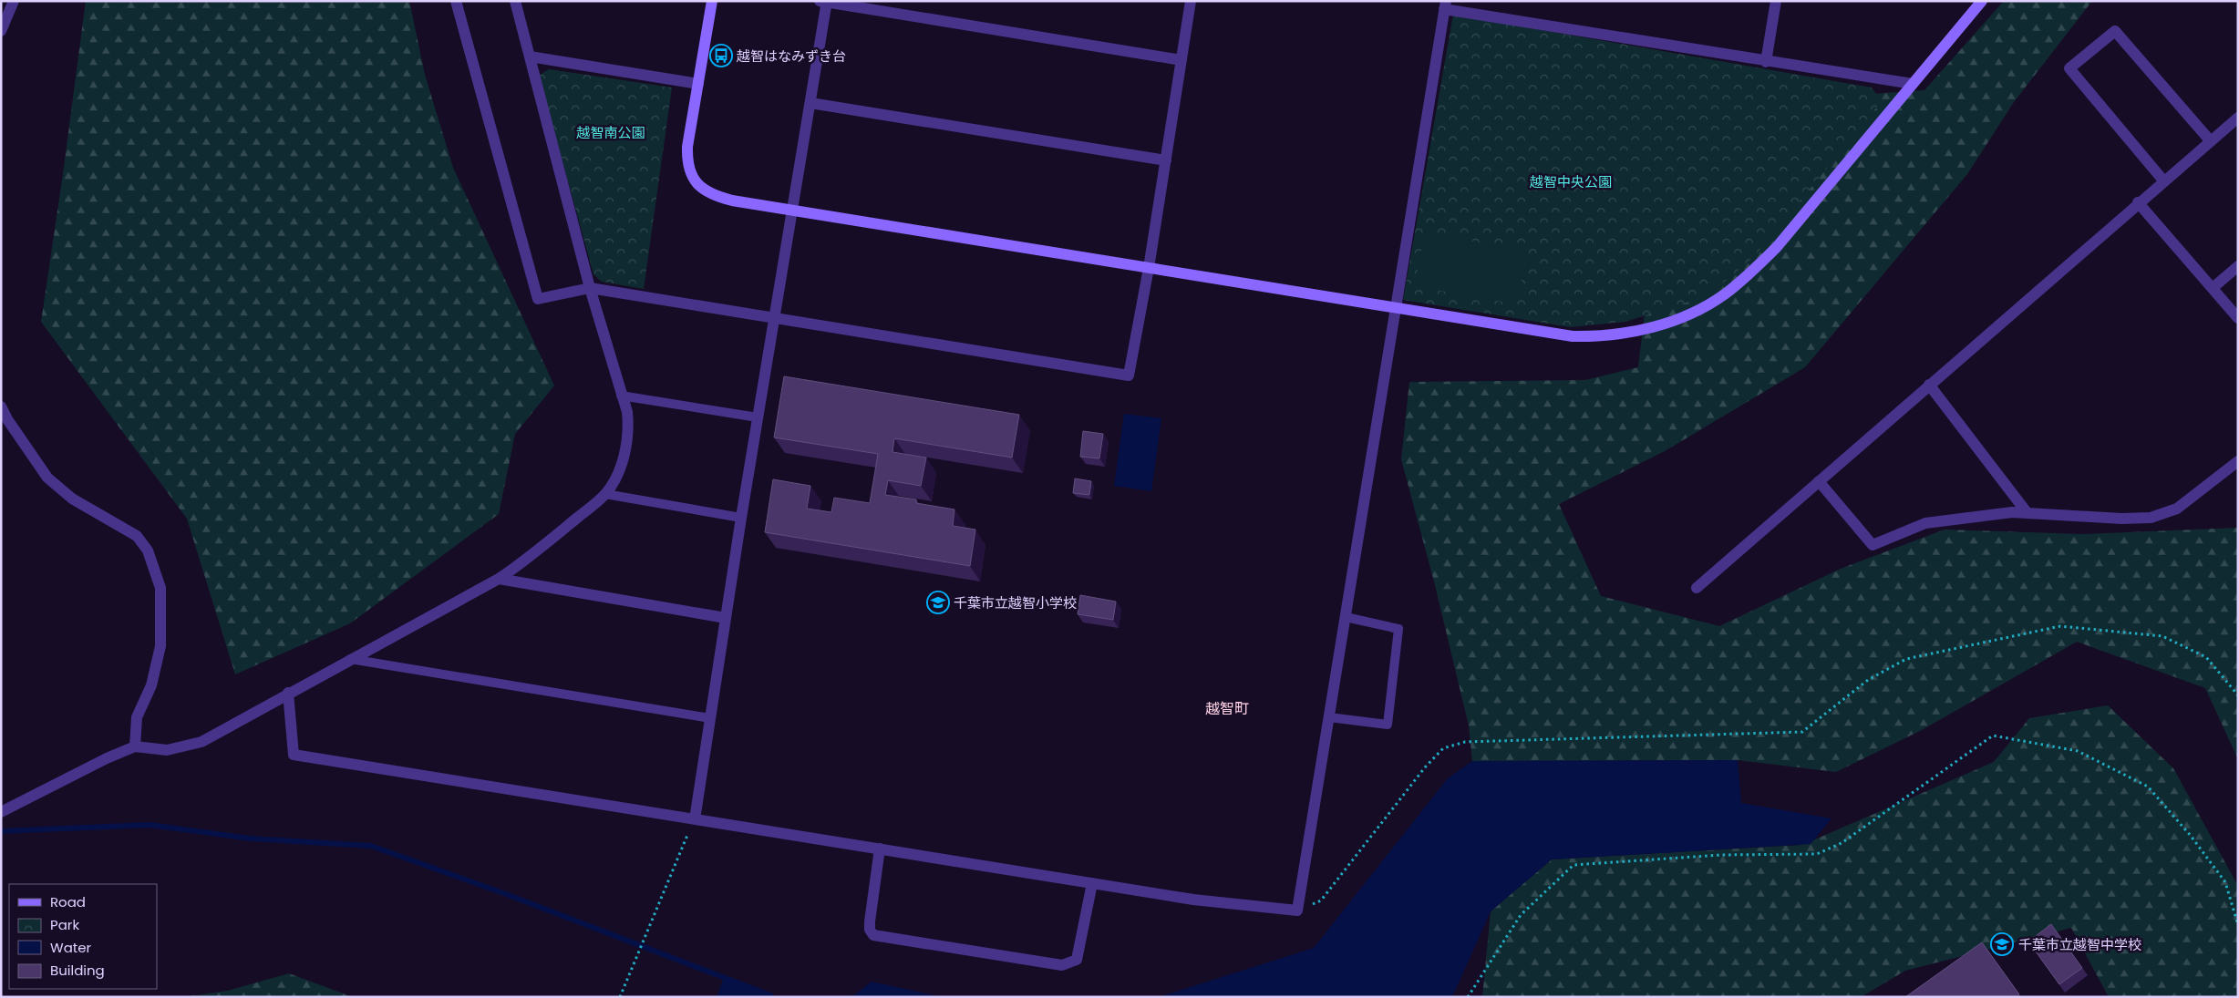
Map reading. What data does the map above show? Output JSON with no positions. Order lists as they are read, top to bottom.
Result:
{
  "districts": ["越智町"],
  "parks": ["越智南公園", "越智中央公園"],
  "places": {
    "bus stop": ["越智はなみずき台"],
    "school or university": ["千葉市立越智小学校", "千葉市立越智中学校"]
  },
  "legend": [
    "Road",
    "Park",
    "Water",
    "Building"
  ]
}
